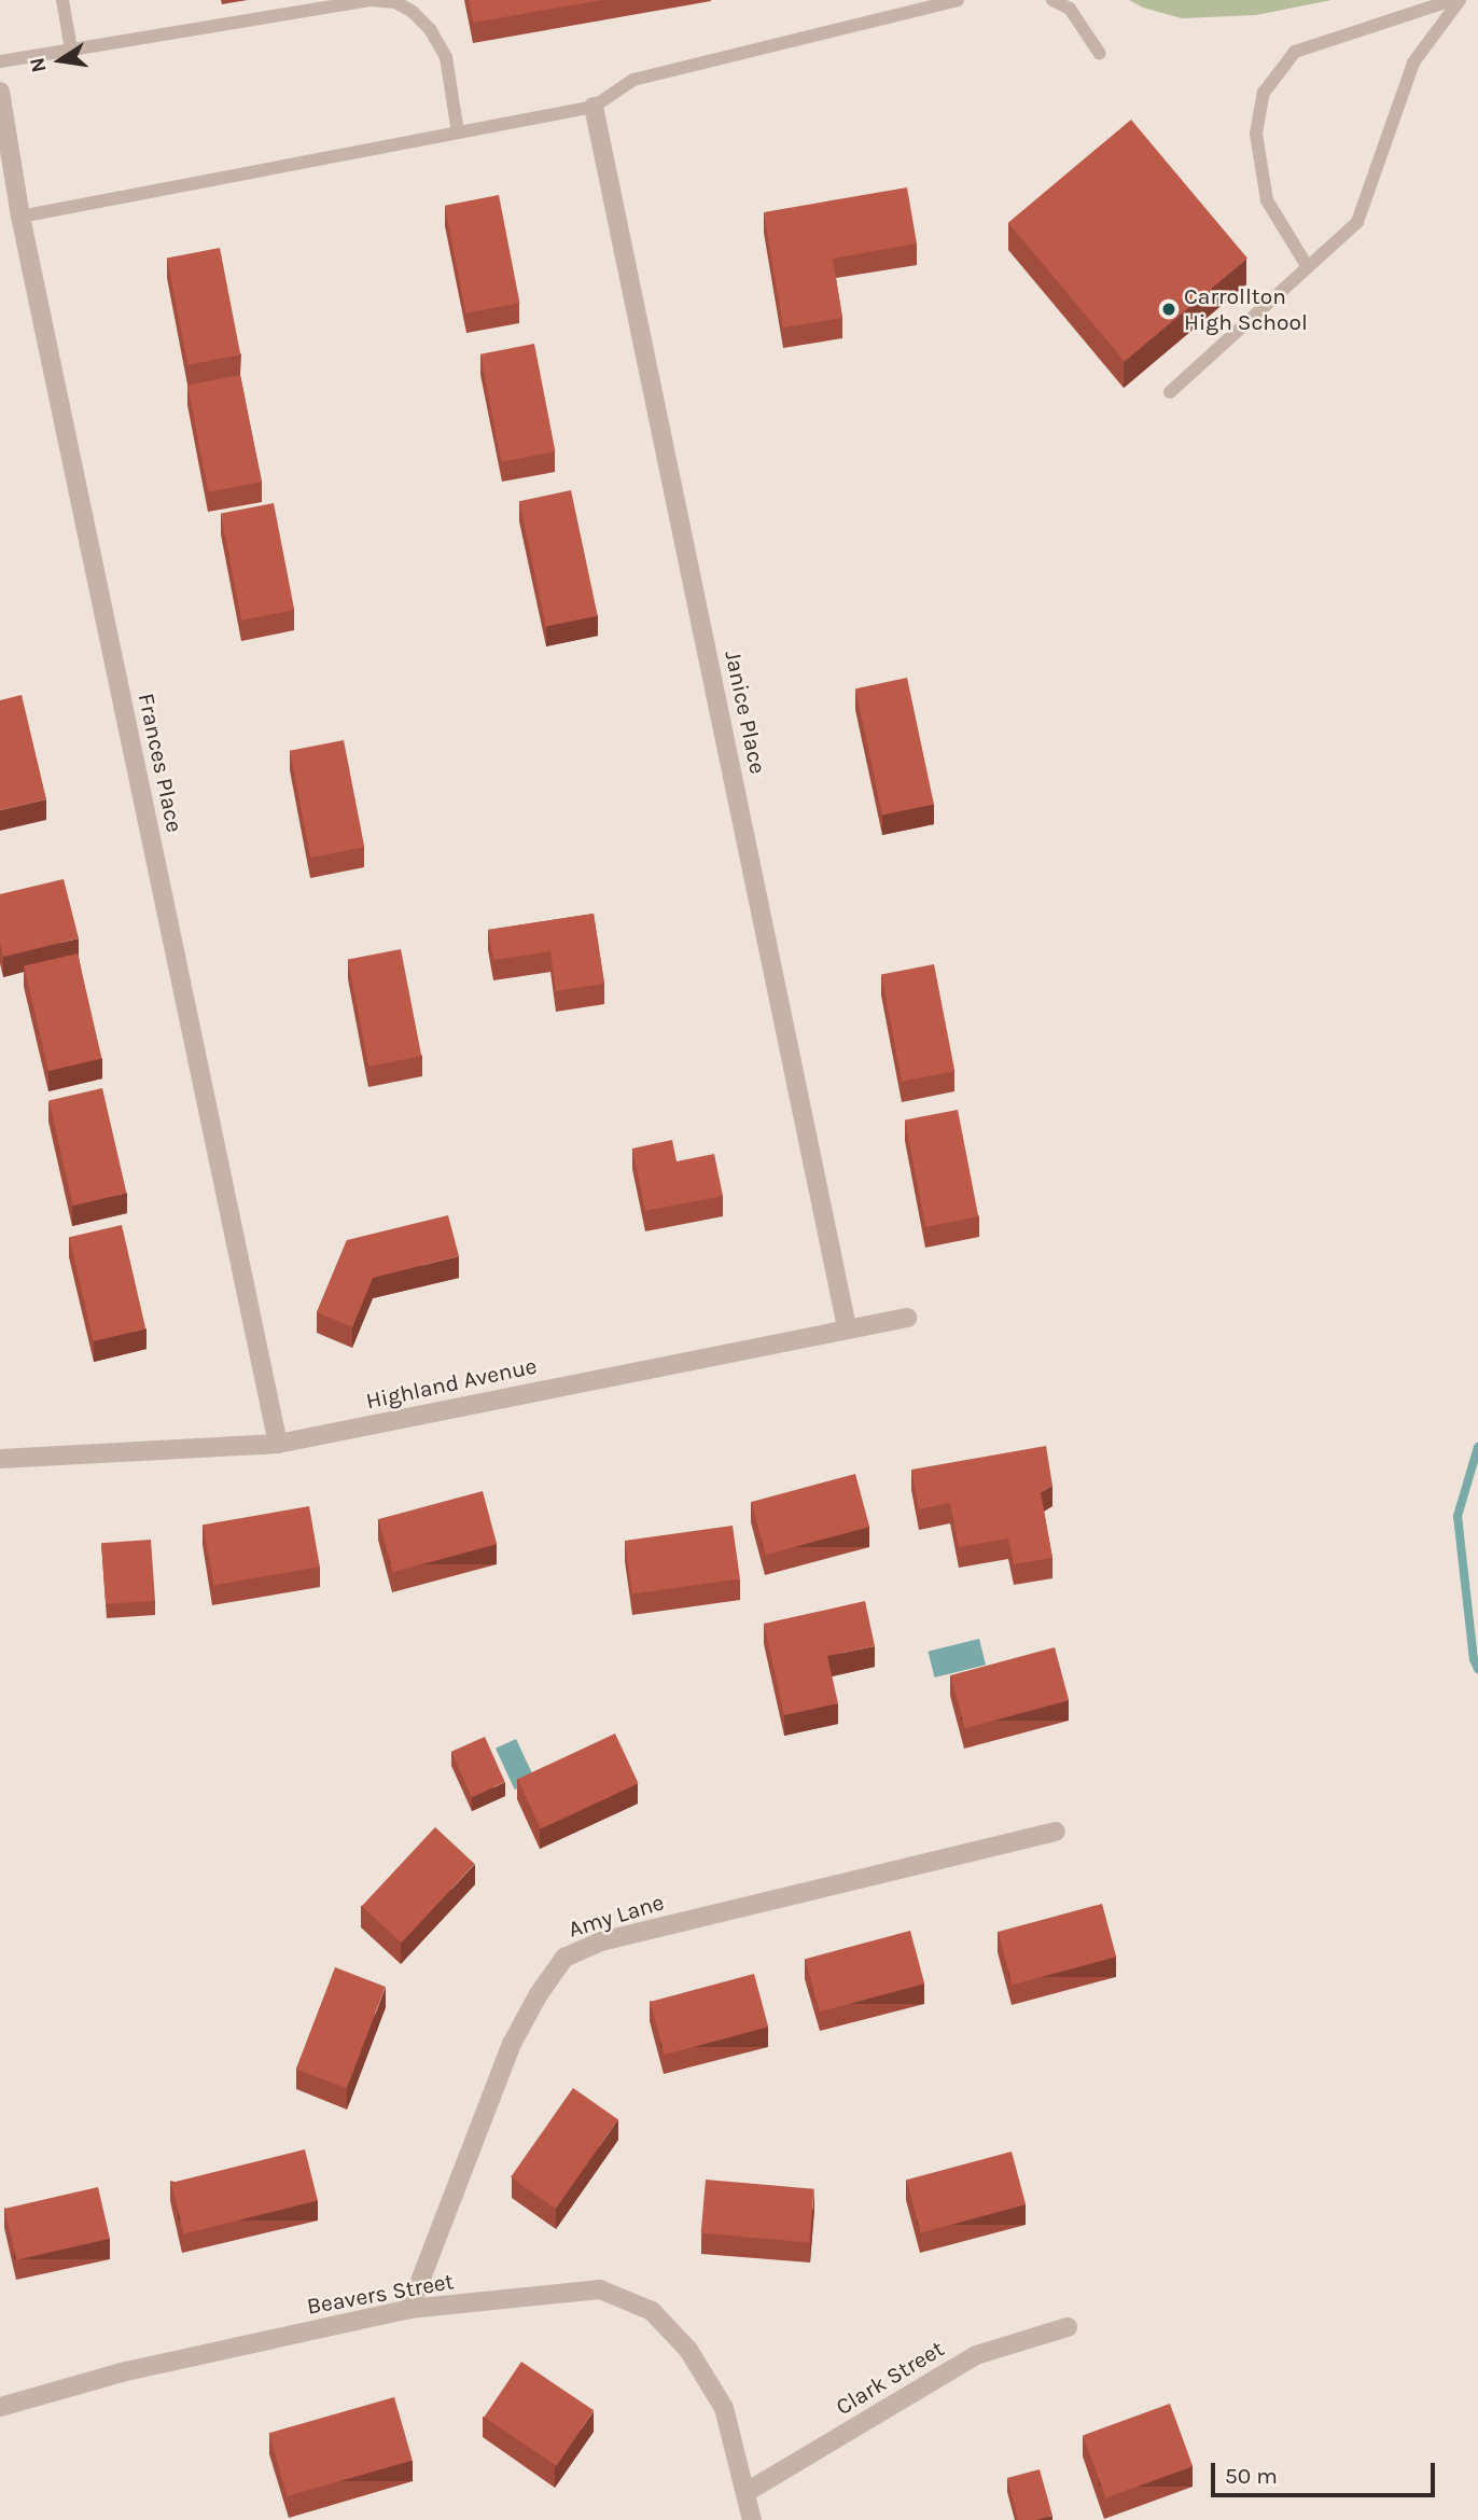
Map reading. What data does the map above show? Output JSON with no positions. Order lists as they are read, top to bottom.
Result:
{
  "streets": {
    "street": [
      "Janice Place",
      "Frances Place",
      "Highland Avenue",
      "Amy Lane",
      "Beavers Street",
      "Clark Street"
    ]
  },
  "crossings": [
    ["Janice Place", "Highland Avenue"],
    ["Frances Place", "Highland Avenue"],
    ["Amy Lane", "Beavers Street"],
    ["Beavers Street", "Clark Street"]
  ],
  "places": ["Carrollton High School"],
  "scale_bar": "50 m",
  "north": "left"
}
